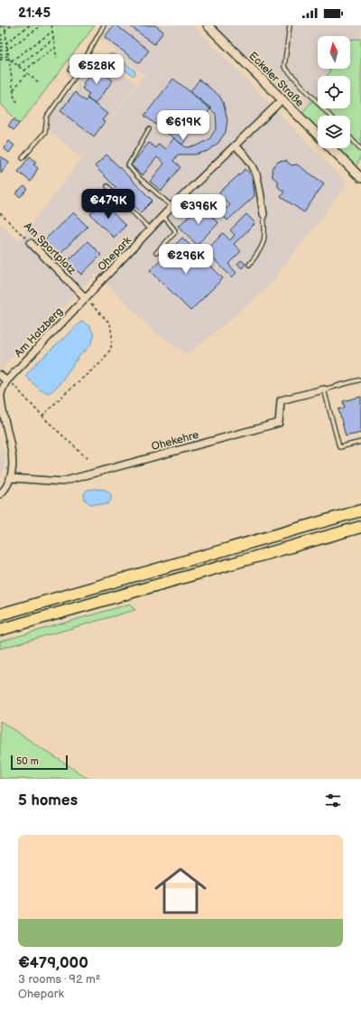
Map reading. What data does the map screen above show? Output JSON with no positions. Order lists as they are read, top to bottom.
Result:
{
  "streets": {
    "street": [
      "Eckeler Straße",
      "Am Sportplatz",
      "Ohepark",
      "Am Hatzberg",
      "Ohekehre"
    ]
  },
  "crossings": [
    ["Eckeler Straße", "Ohepark"],
    ["Am Sportplatz", "Ohepark"],
    ["Am Sportplatz", "Am Hatzberg"],
    ["Ohepark", "Am Hatzberg"],
    ["Am Hatzberg", "Ohekehre"]
  ],
  "scale_bar": "50 m",
  "north": "top",
  "page": {
    "status": "21:45",
    "price": [
      "€528K",
      "€619K",
      "€479K",
      "€396K",
      "€296K"
    ],
    "scale": "50 m",
    "heading": "5 homes",
    "list": [
      {
        "name": "€479,000",
        "note": "3 rooms · 92 m² · Ohepark"
      }
    ]
  }
}
